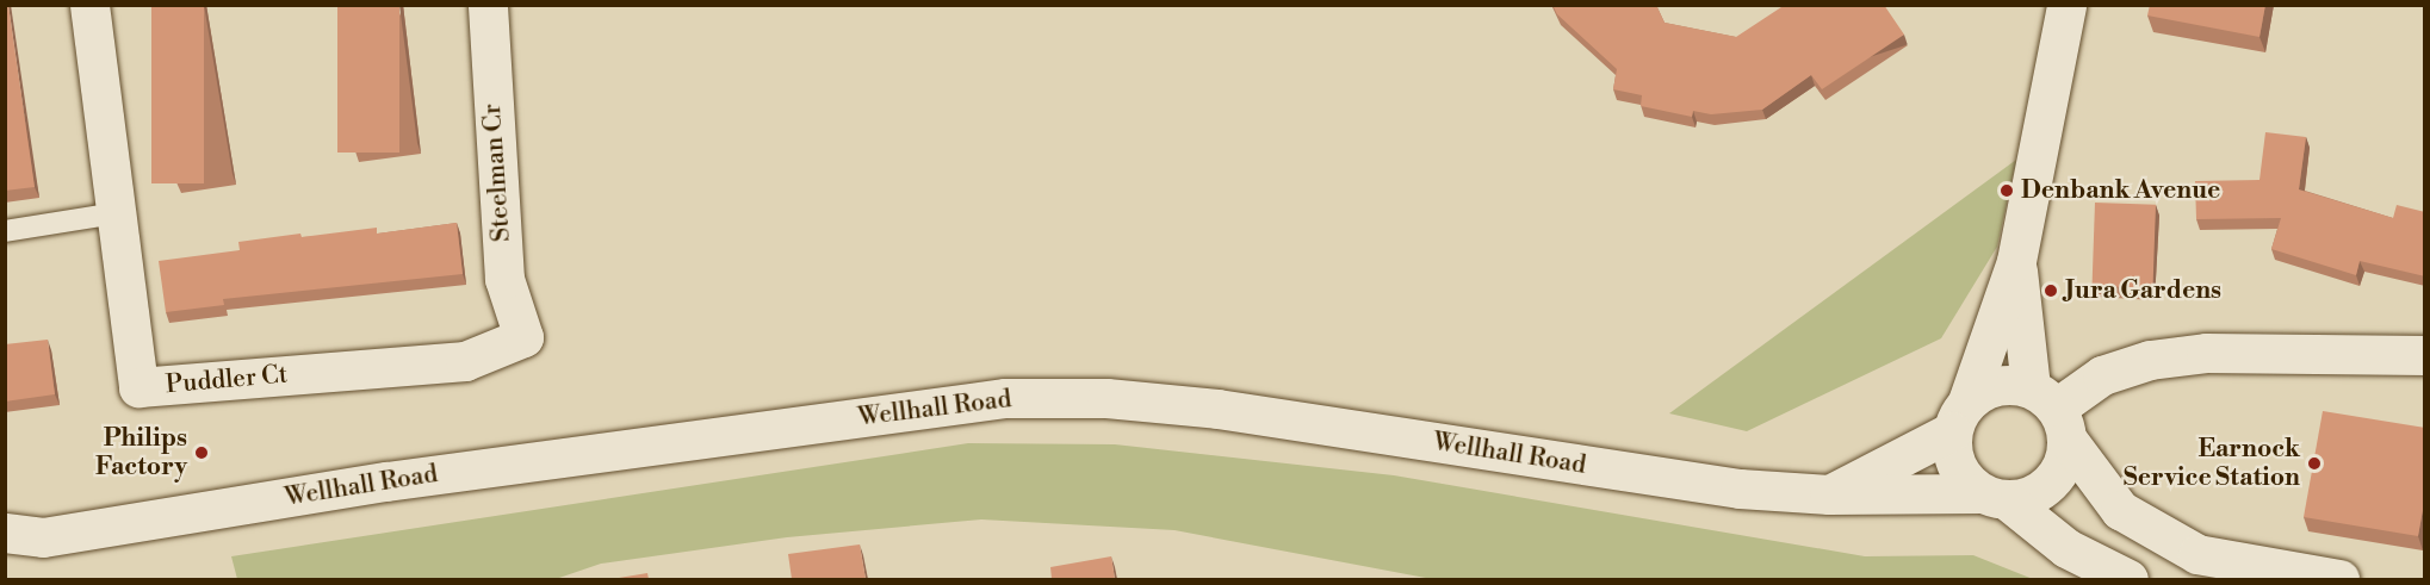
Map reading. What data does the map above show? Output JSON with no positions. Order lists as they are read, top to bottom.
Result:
{
  "streets": {
    "street": ["Steelman Cr", "Puddler Ct", "Wellhall Road"]
  },
  "crossings": [
    ["Steelman Cr", "Puddler Ct"]
  ],
  "places": [
    "Denbank Avenue",
    "Jura Gardens",
    "Philips Factory",
    "Earnock Service Station"
  ]
}
